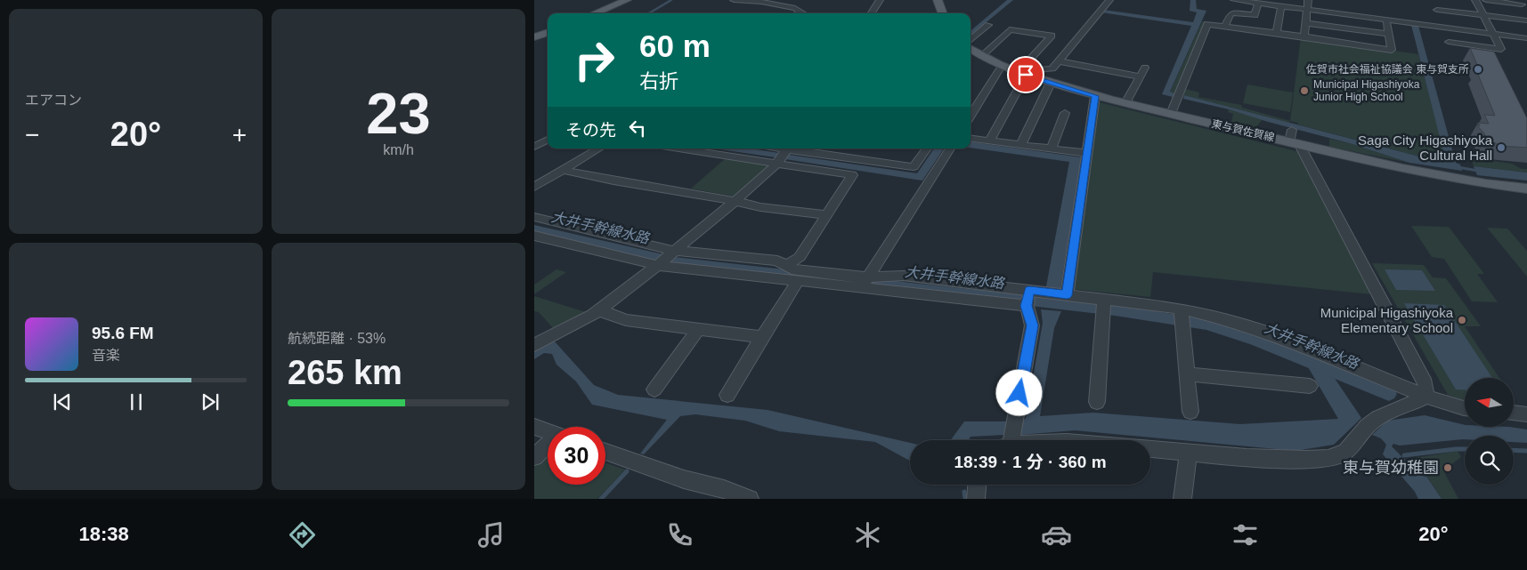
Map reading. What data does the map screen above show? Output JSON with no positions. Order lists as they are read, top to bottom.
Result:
{
  "streets": {
    "main road": ["東与賀佐賀線"]
  },
  "water": ["大井手幹線水路"],
  "places": [
    "佐賀市社会福祉協議会 東与賀支所",
    "Municipal Higashiyoka Junior High School",
    "Saga City Higashiyoka Cultural Hall",
    "Municipal Higashiyoka Elementary School",
    "東与賀幼稚園"
  ],
  "north": "left",
  "page": {
    "tile": [
      "エアコン",
      ["23", "km/h"],
      ["航続距離 · 53%", "265 km"]
    ],
    "turn": ["60 m", "右折"],
    "then": "その先",
    "heat": ["−", "20°", "+"],
    "song": ["95.6 FM", "音楽"],
    "limit": "30",
    "trip": "18:39 · 1 分 · 360 m",
    "tabs": ["18:38", "20°"]
  }
}
